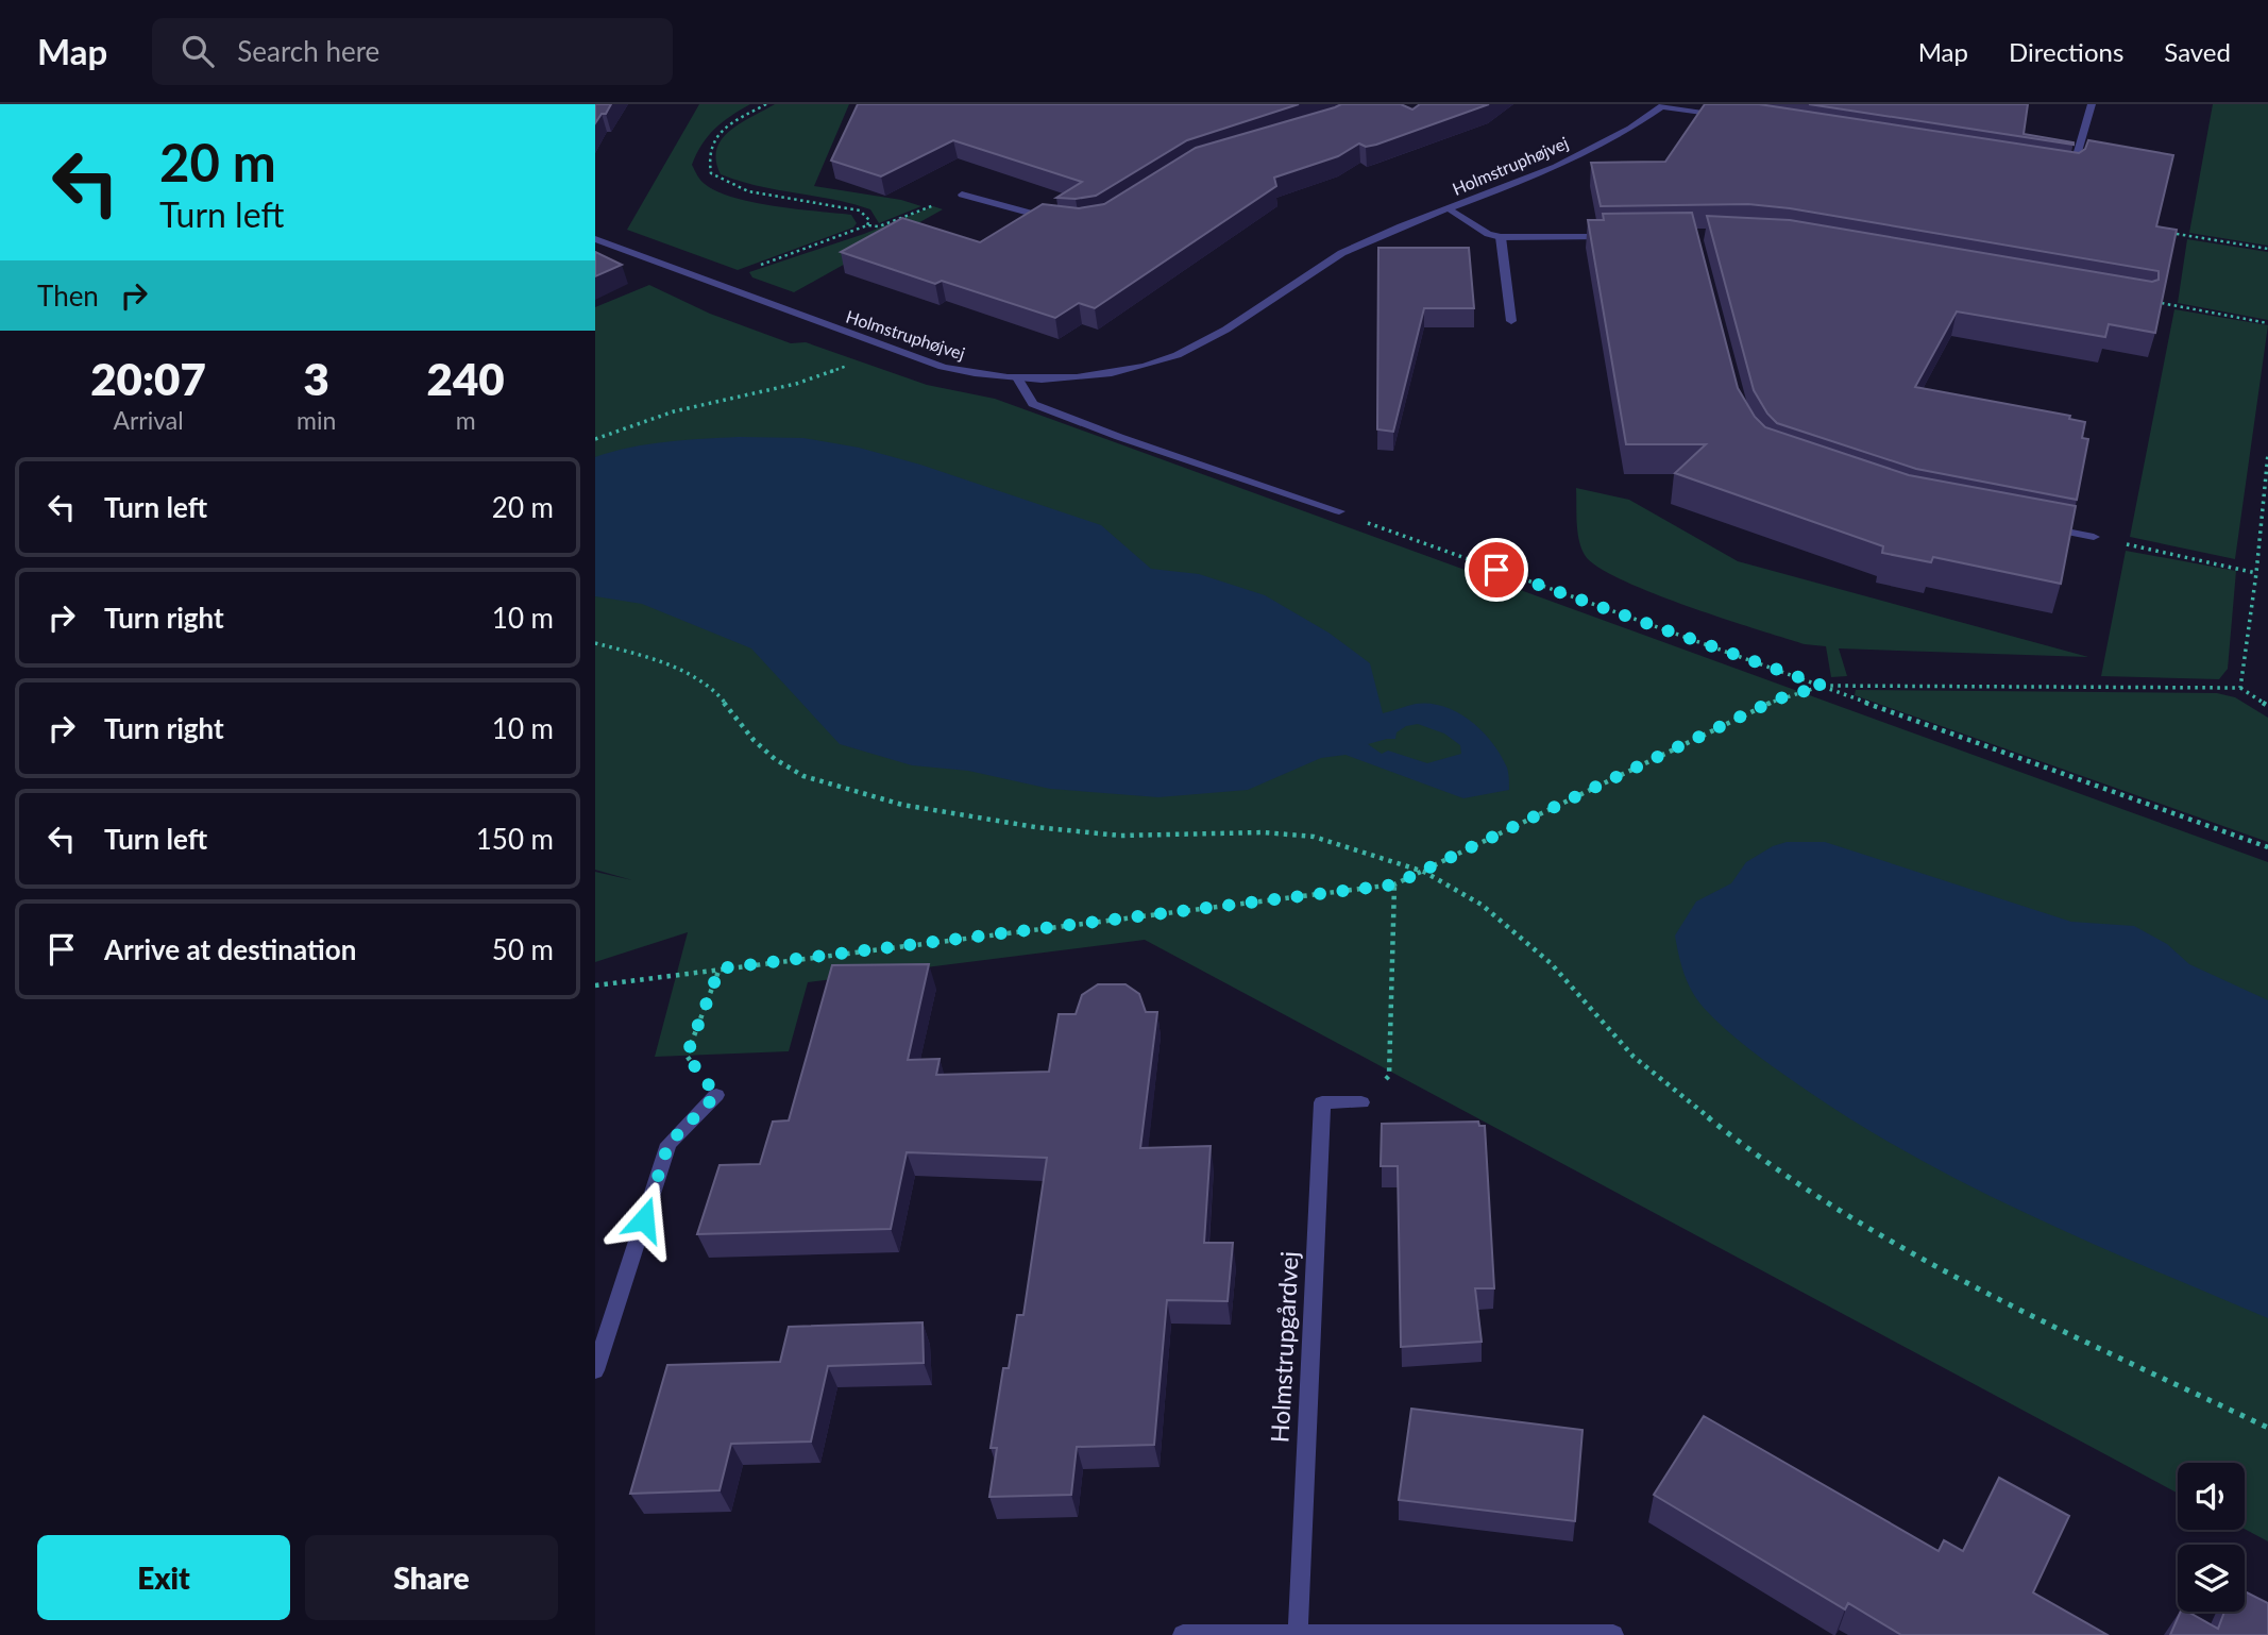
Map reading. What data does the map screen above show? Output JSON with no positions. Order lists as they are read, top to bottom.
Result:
{
  "streets": {
    "street": ["Holmstruphøjvej", "Holmstrupgårdvej"]
  },
  "page": {
    "header": "Map",
    "search": "Search here",
    "nav": ["Map", "Directions", "Saved"],
    "turn": ["20 m", "Turn left"],
    "then": "Then",
    "eta": [
      "20:07",
      "Arrival",
      "3",
      "min",
      "240",
      "m"
    ],
    "list": [
      {
        "name": "Turn left",
        "value": "20 m"
      },
      {
        "name": "Turn right",
        "value": "10 m"
      },
      {
        "name": "Turn right",
        "value": "10 m"
      },
      {
        "name": "Turn left",
        "value": "150 m"
      },
      {
        "name": "Arrive at destination",
        "value": "50 m"
      }
    ],
    "buttons": ["Exit", "Share"]
  }
}
